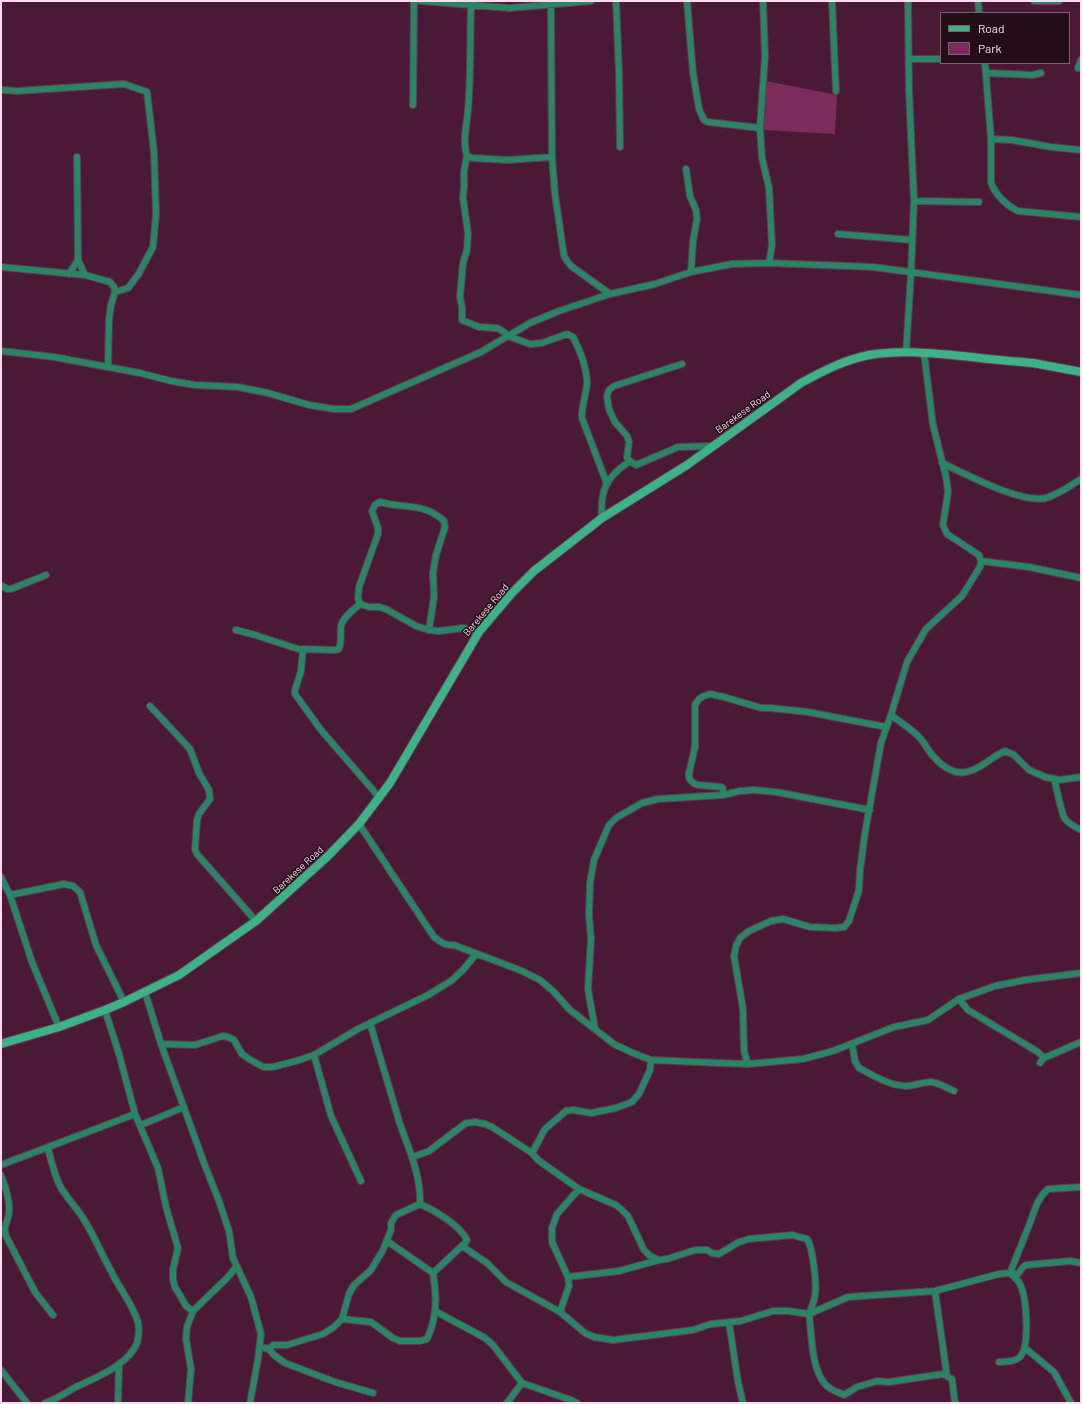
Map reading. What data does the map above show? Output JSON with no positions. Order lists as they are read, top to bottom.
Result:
{
  "streets": {
    "main road": ["Barekese Road"]
  },
  "legend": ["Road", "Park"]
}
